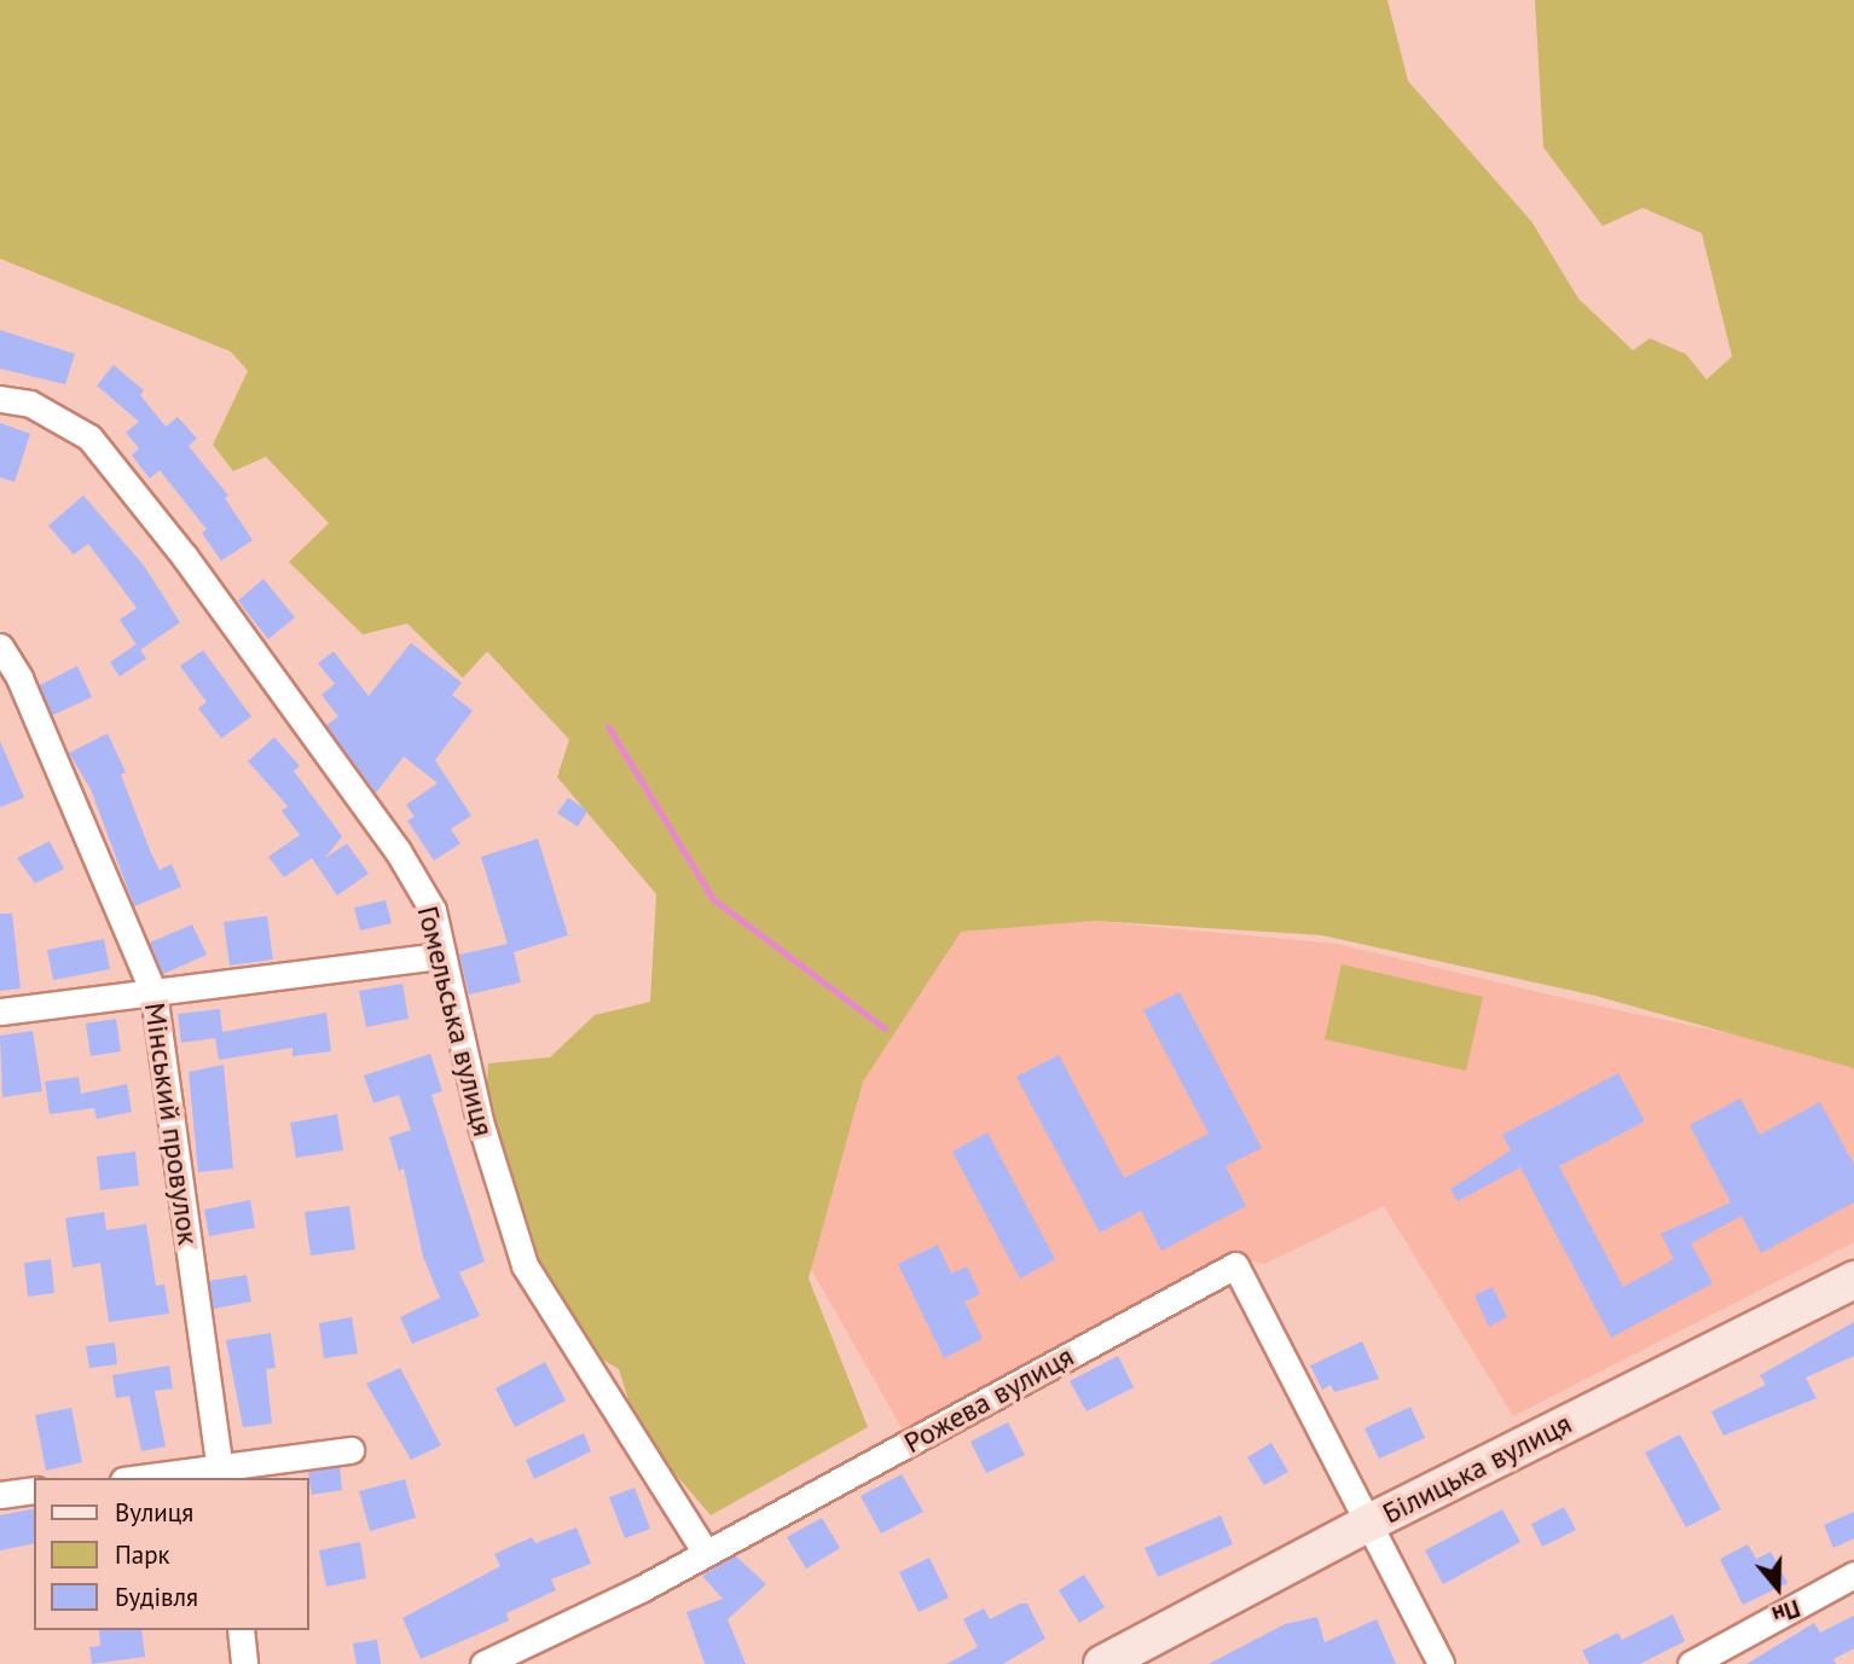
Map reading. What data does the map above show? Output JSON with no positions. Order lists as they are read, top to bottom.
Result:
{
  "streets": {
    "main road": ["Білицька вулиця"],
    "street": ["Гомельська вулиця", "Мінський провулок", "Рожева вулиця"]
  },
  "crossings": [
    ["Гомельська вулиця", "Рожева вулиця"],
    ["Рожева вулиця", "Білицька вулиця"]
  ],
  "legend": ["Вулиця", "Парк", "Будівля"],
  "north": "bottom"
}
